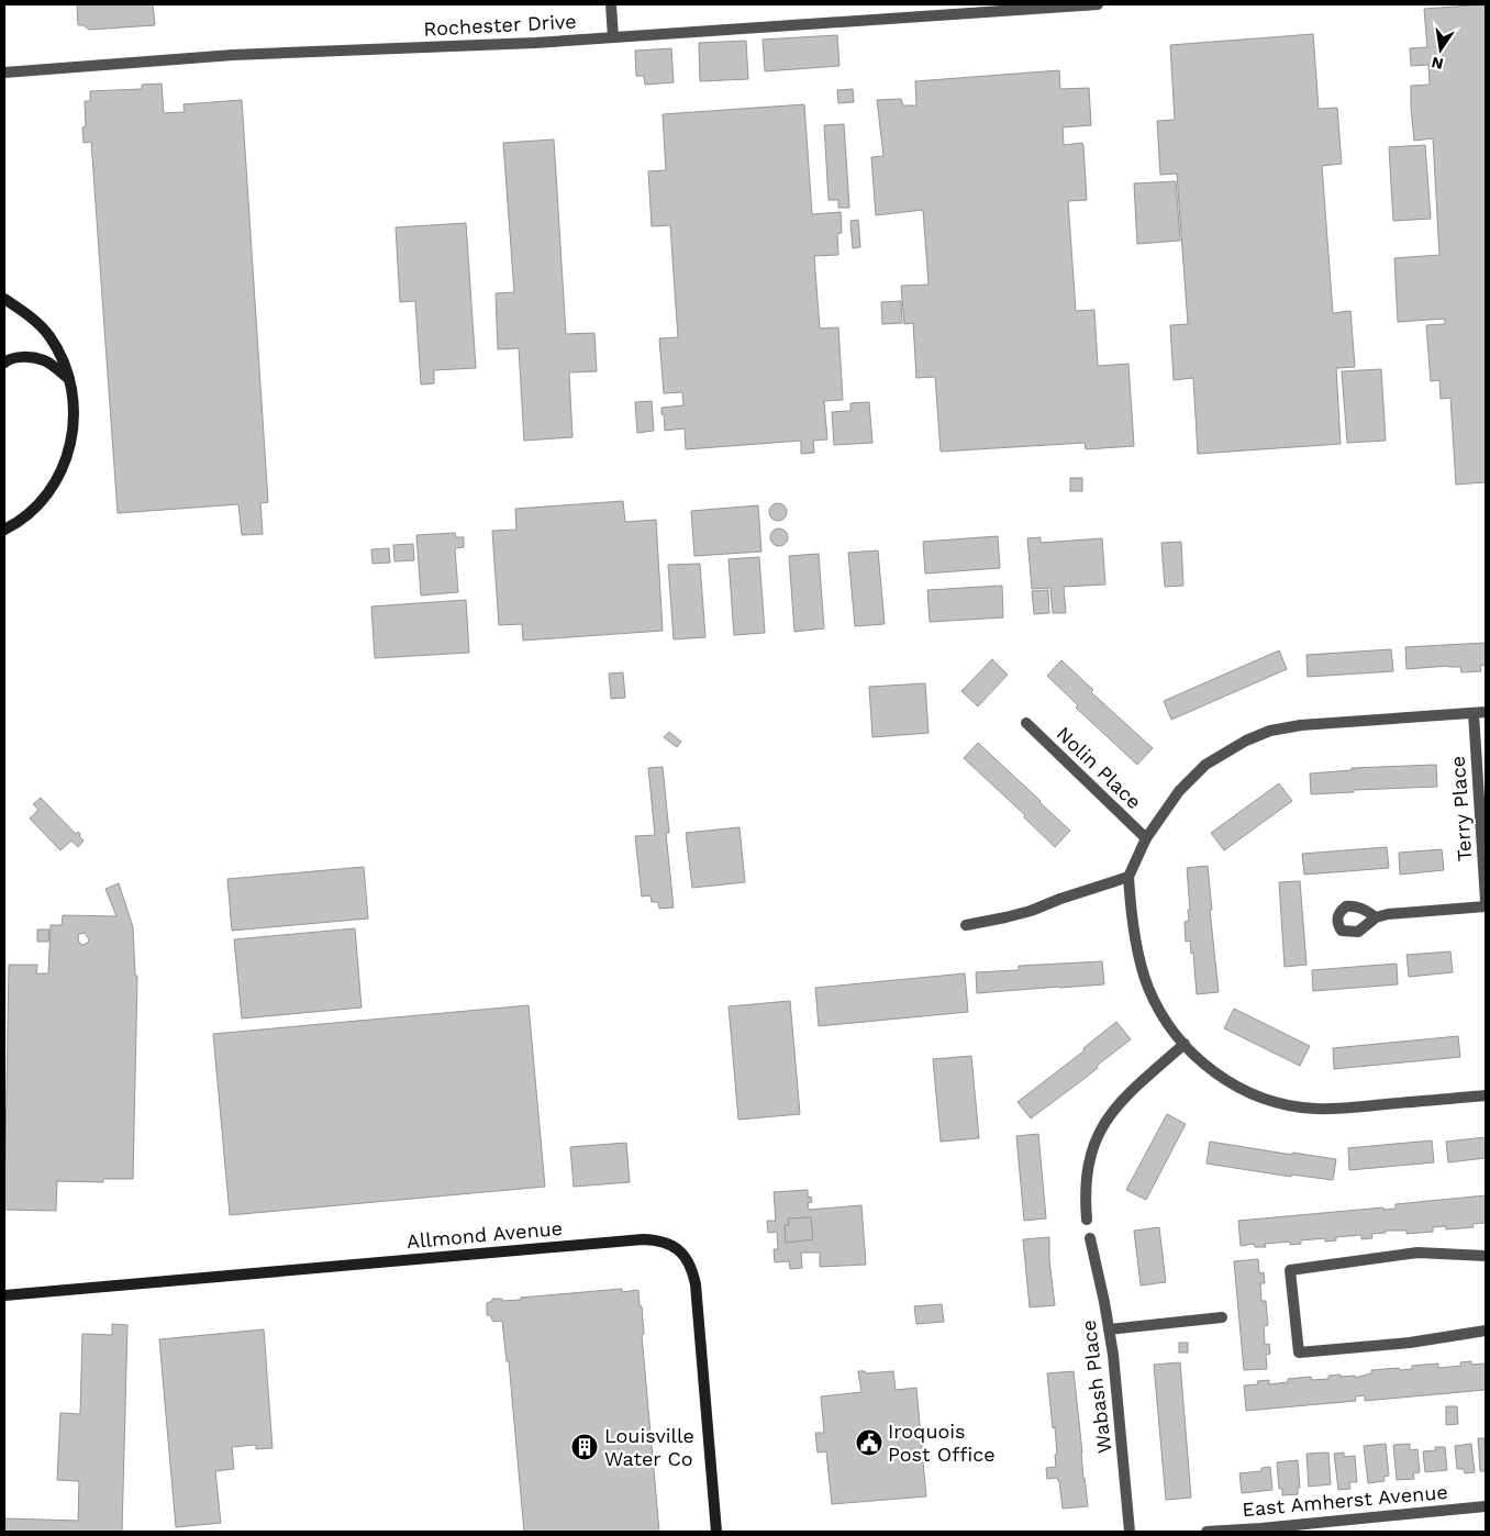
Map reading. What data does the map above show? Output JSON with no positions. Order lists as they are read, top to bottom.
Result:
{
  "streets": {
    "street": [
      "Rochester Drive",
      "Nolin Place",
      "Terry Place",
      "Allmond Avenue",
      "Wabash Place",
      "East Amherst Avenue"
    ]
  },
  "places": {
    "public building": ["Iroquois Post Office"],
    "building": ["Louisville Water Co"]
  },
  "north": "bottom"
}
